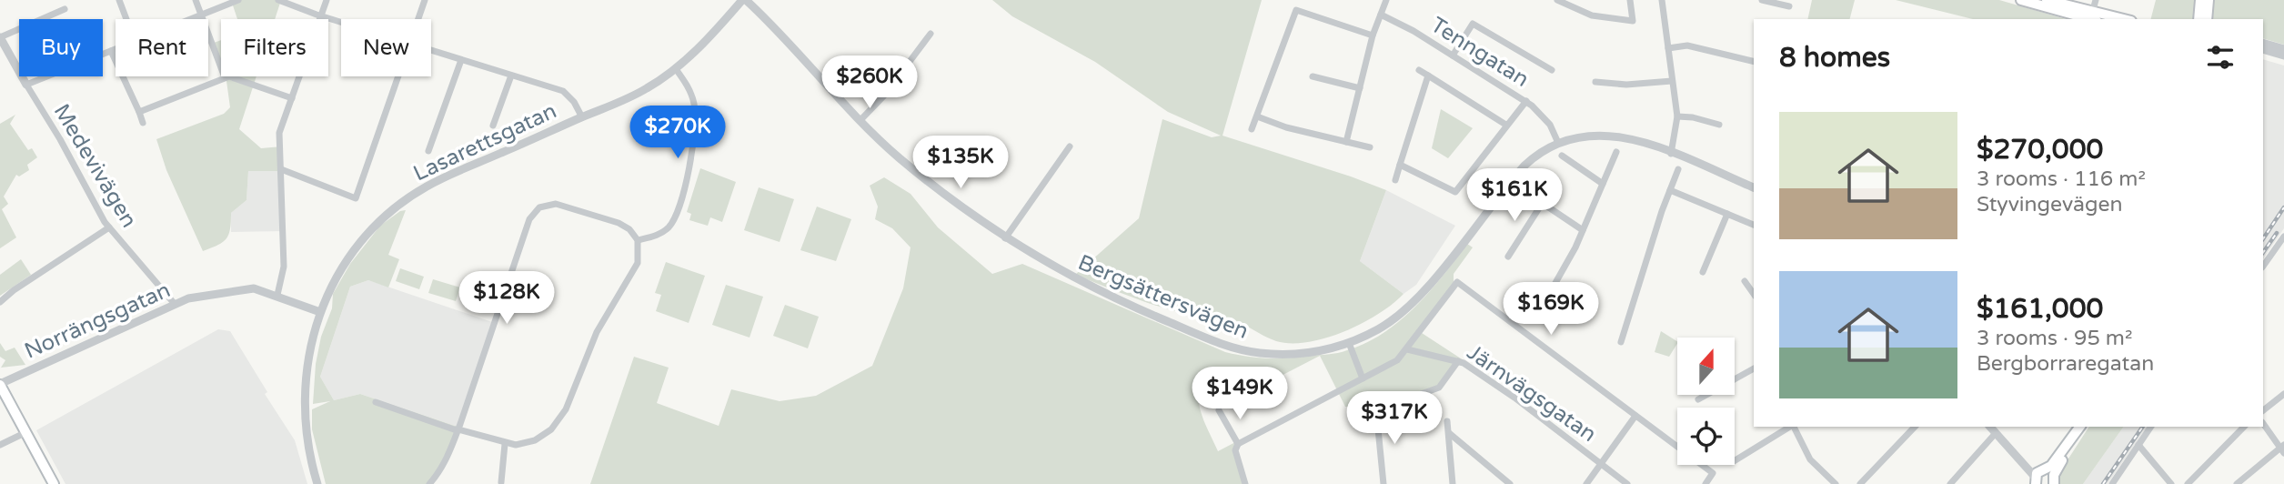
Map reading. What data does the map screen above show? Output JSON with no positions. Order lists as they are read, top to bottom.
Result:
{
  "streets": {
    "street": [
      "Tenngatan",
      "Lasarettsgatan",
      "Medevivägen",
      "Bergsättersvägen",
      "Norrängsgatan",
      "Järnvägsgatan"
    ]
  },
  "crossings": [
    ["Tenngatan", "Bergsättersvägen"],
    ["Lasarettsgatan", "Bergsättersvägen"],
    ["Lasarettsgatan", "Norrängsgatan"],
    ["Medevivägen", "Norrängsgatan"]
  ],
  "north": "top",
  "page": {
    "chip": [
      "Buy",
      "Rent",
      "Filters",
      "New"
    ],
    "heading": "8 homes",
    "price": [
      "$260K",
      "$270K",
      "$135K",
      "$161K",
      "$128K",
      "$169K",
      "$149K",
      "$317K"
    ],
    "list": [
      {
        "name": "$270,000",
        "note": "3 rooms · 116 m² · Styvingevägen"
      },
      {
        "name": "$161,000",
        "note": "3 rooms · 95 m² · Bergborraregatan"
      }
    ]
  }
}
